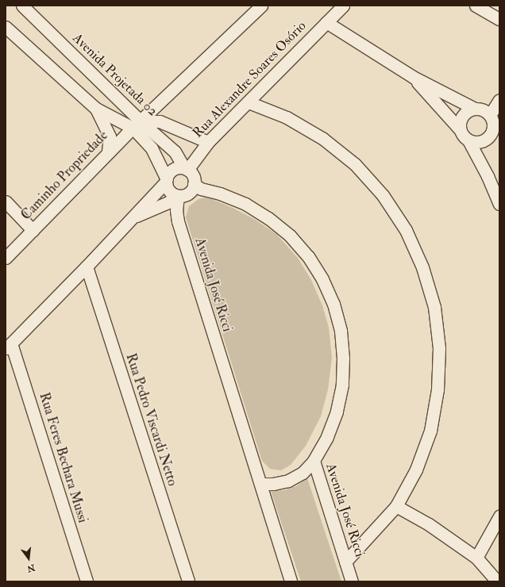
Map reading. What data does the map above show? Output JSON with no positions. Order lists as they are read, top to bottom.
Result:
{
  "streets": {
    "street": [
      "Avenida Projetada 02",
      "Rua Alexandre Soares Osório",
      "Caminho Propriedade",
      "Avenida José Ricci",
      "Rua Pedro Viscardi Netto",
      "Rua Feres Bechara Mussi"
    ]
  },
  "crossings": [
    ["Avenida Projetada 02", "Rua Alexandre Soares Osório"],
    ["Avenida Projetada 02", "Caminho Propriedade"],
    ["Avenida Projetada 02", "Avenida José Ricci"],
    ["Rua Alexandre Soares Osório", "Avenida José Ricci"]
  ],
  "north": "bottom"
}
